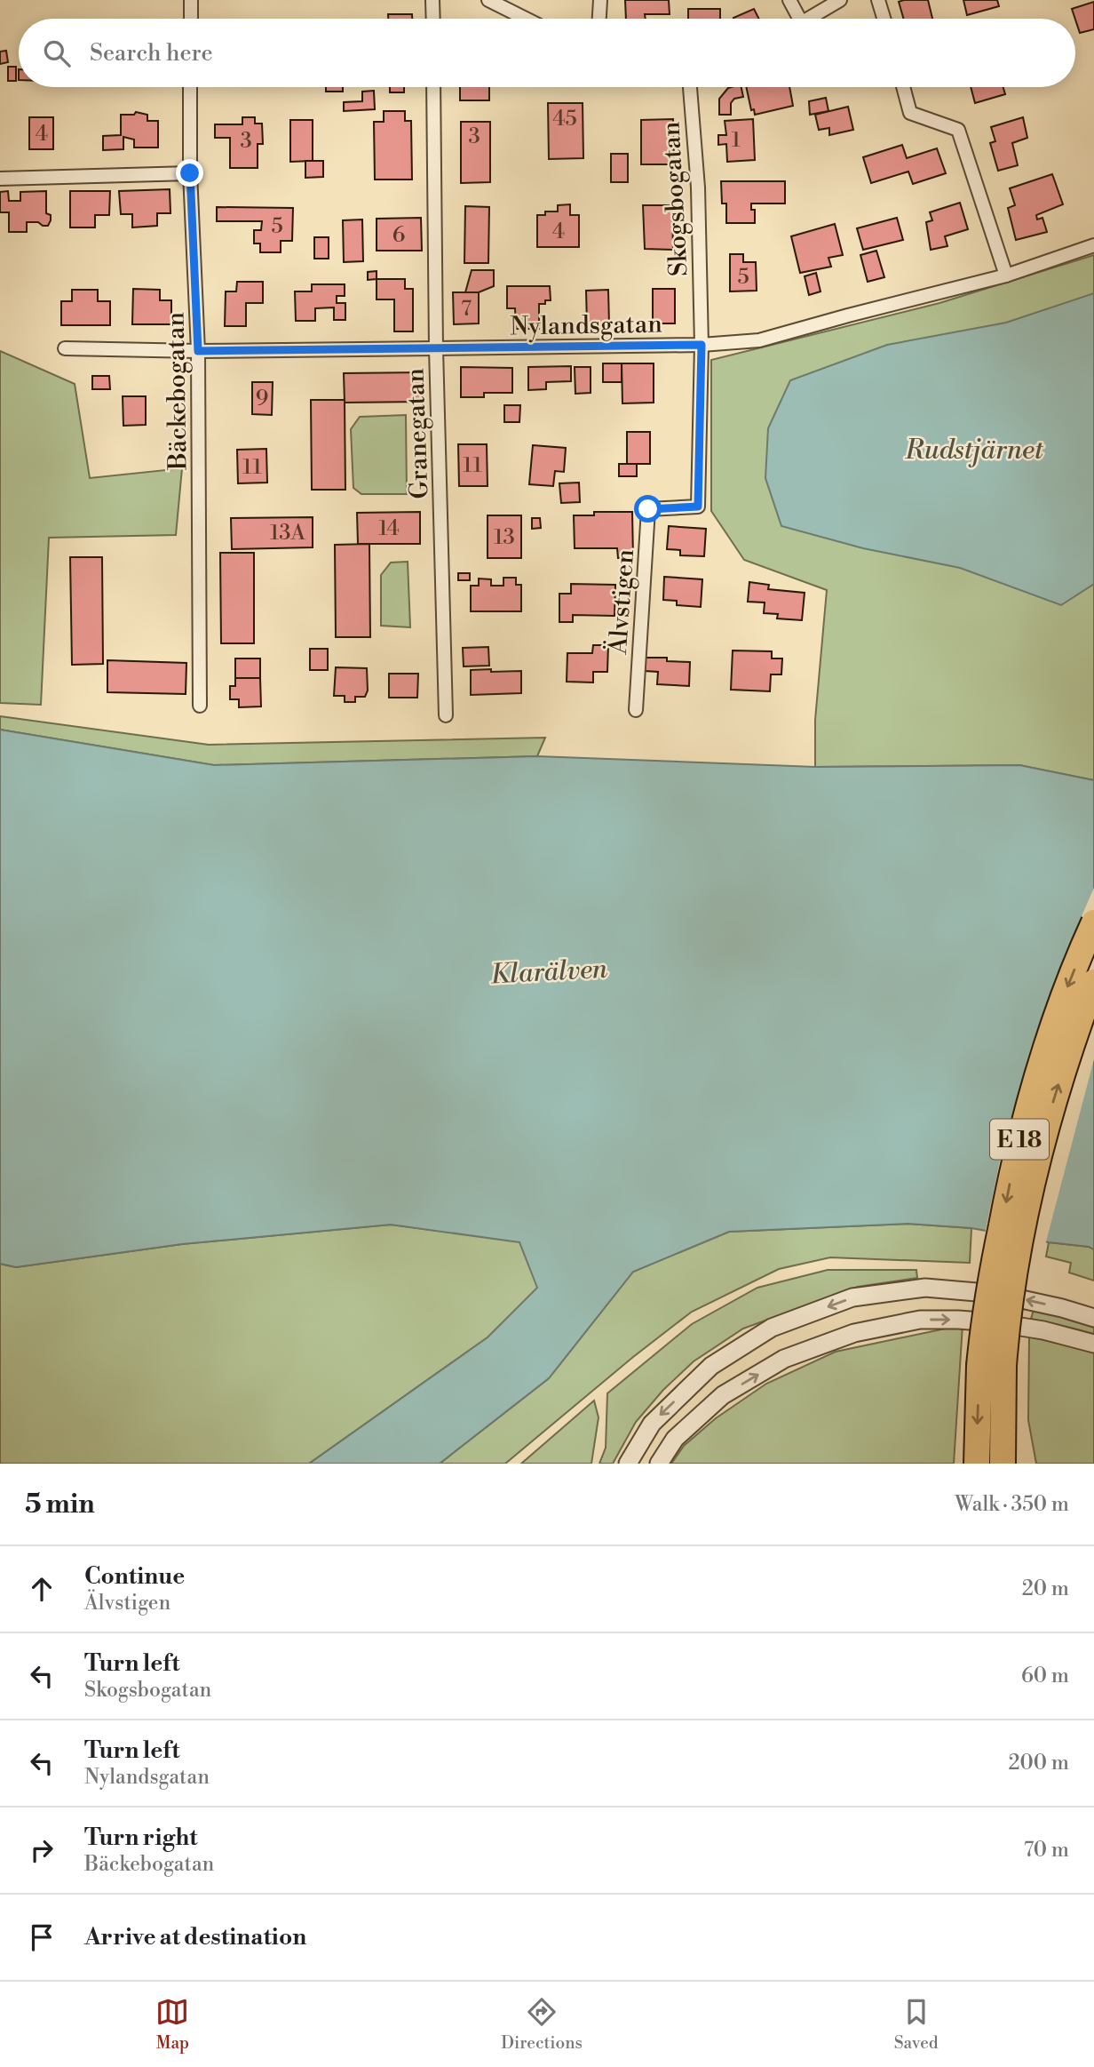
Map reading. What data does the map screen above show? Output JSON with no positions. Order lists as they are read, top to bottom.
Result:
{
  "streets": {
    "highway": ["E 18"],
    "street": [
      "Skogsbogatan",
      "Nylandsgatan",
      "Bäckebogatan",
      "Granegatan",
      "Älvstigen"
    ]
  },
  "crossings": [
    ["Skogsbogatan", "Nylandsgatan"],
    ["Skogsbogatan", "Älvstigen"],
    ["Nylandsgatan", "Bäckebogatan"],
    ["Nylandsgatan", "Granegatan"]
  ],
  "water": ["Rudstjärnet", "Klarälven"],
  "house_numbers": [
    "45",
    "4",
    "3",
    "1",
    "3",
    "5",
    "4",
    "6",
    "5",
    "7",
    "9",
    "11",
    "11",
    "14",
    "13A",
    "13"
  ],
  "page": {
    "search": "Search here",
    "heading": ["5 min", "Walk · 350 m"],
    "list": [
      ["Continue", "Älvstigen", "20 m"],
      ["Turn left", "Skogsbogatan", "60 m"],
      ["Turn left", "Nylandsgatan", "200 m"],
      ["Turn right", "Bäckebogatan", "70 m"],
      "Arrive at destination"
    ],
    "nav": ["Map", "Directions", "Saved"]
  }
}
